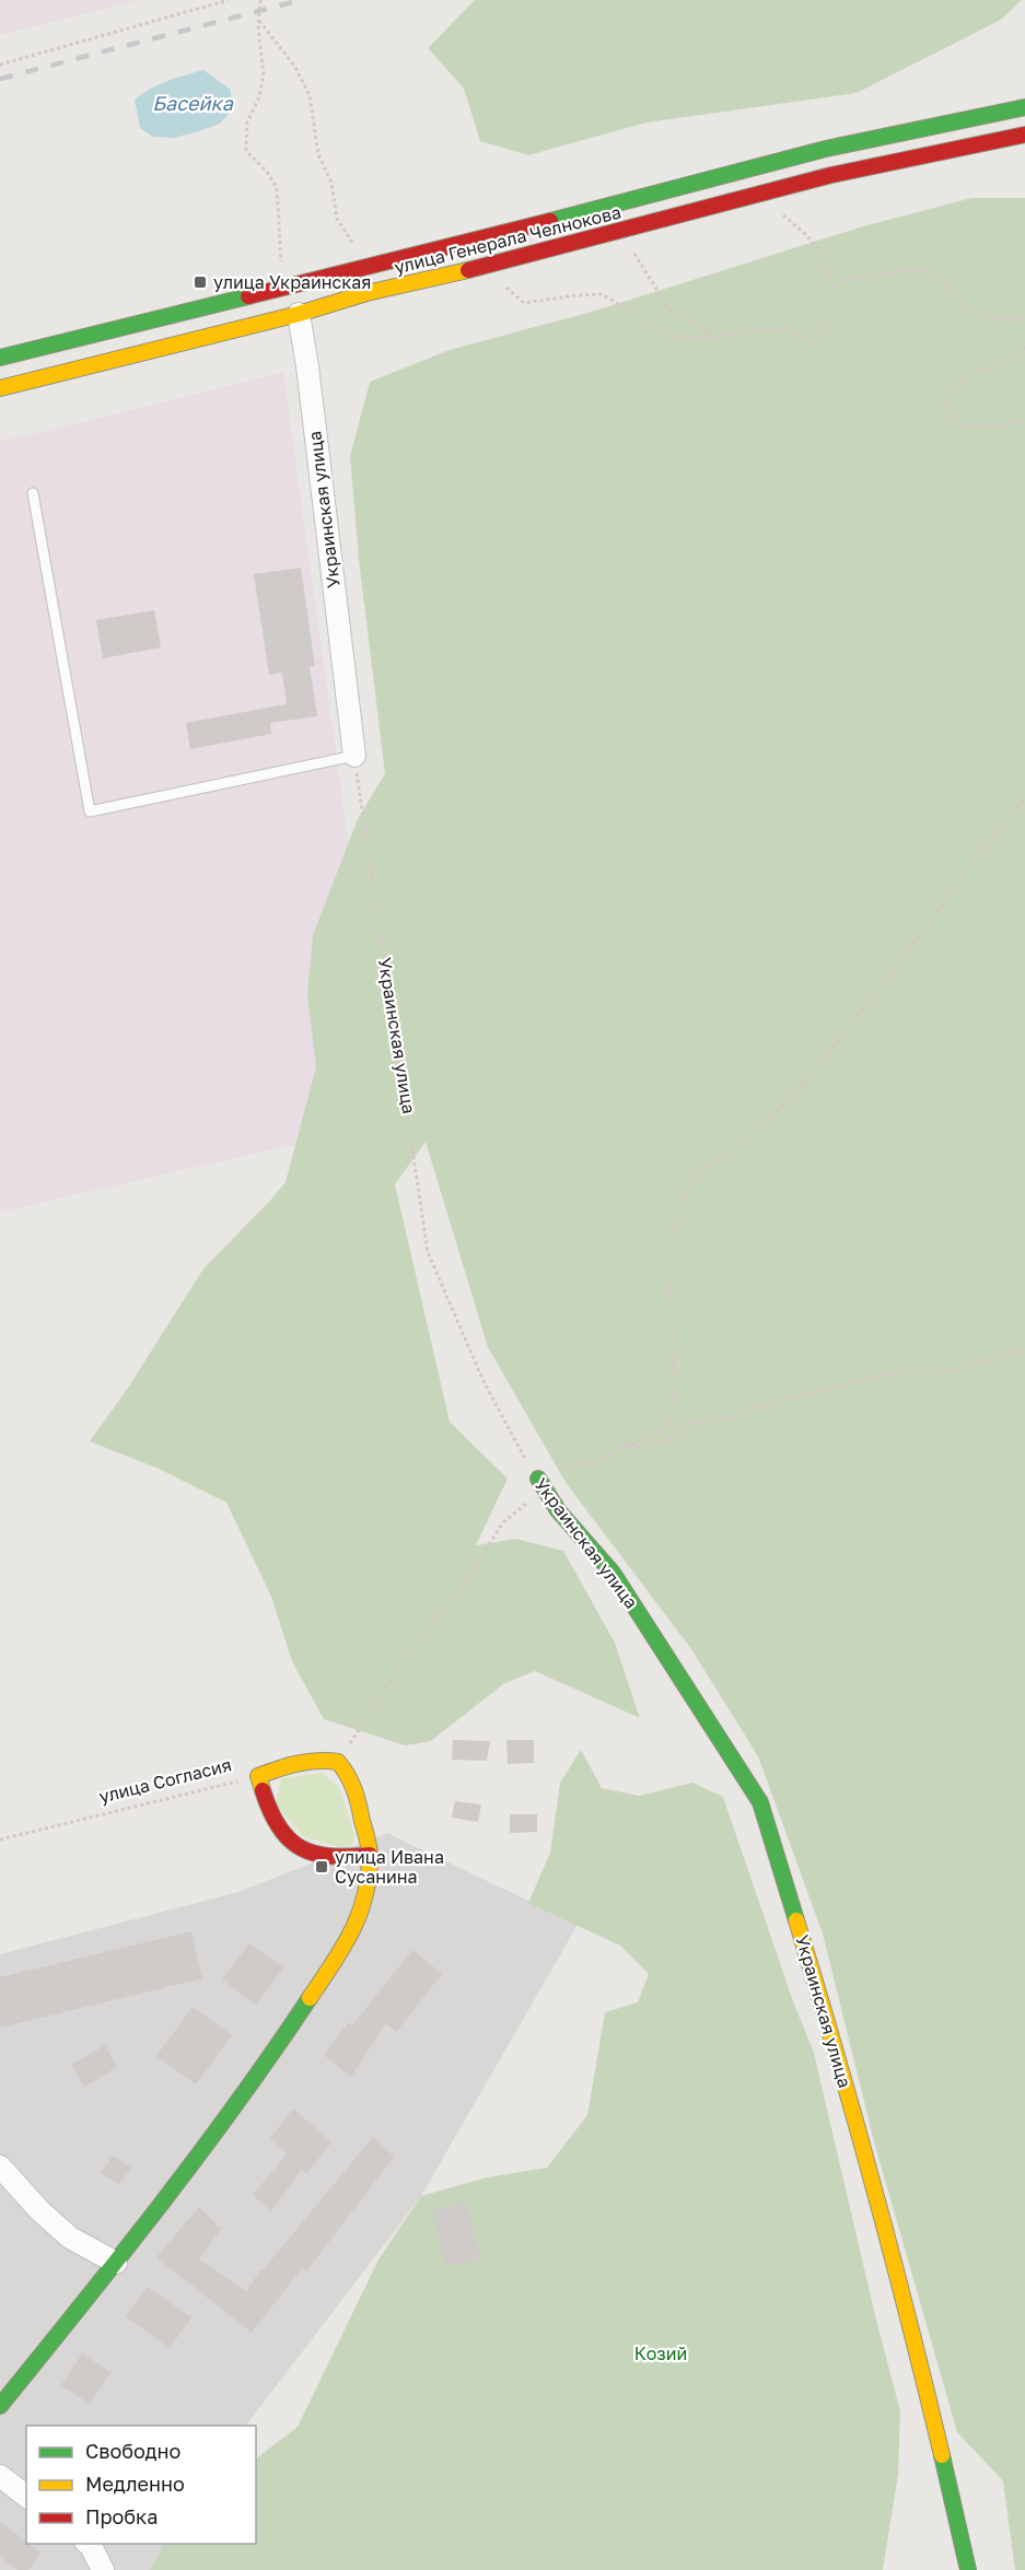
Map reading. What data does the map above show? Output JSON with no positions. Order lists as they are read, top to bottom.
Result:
{
  "streets": {
    "street": ["улица Генерала Челнокова", "Украинская улица", "улица Согласия"]
  },
  "crossings": [
    ["улица Генерала Челнокова", "Украинская улица"]
  ],
  "water": ["Басейка"],
  "parks": ["Козий"],
  "places": {
    "transit": ["улица Украинская", "улица Ивана Сусанина"]
  },
  "legend": ["Свободно", "Медленно", "Пробка"]
}
